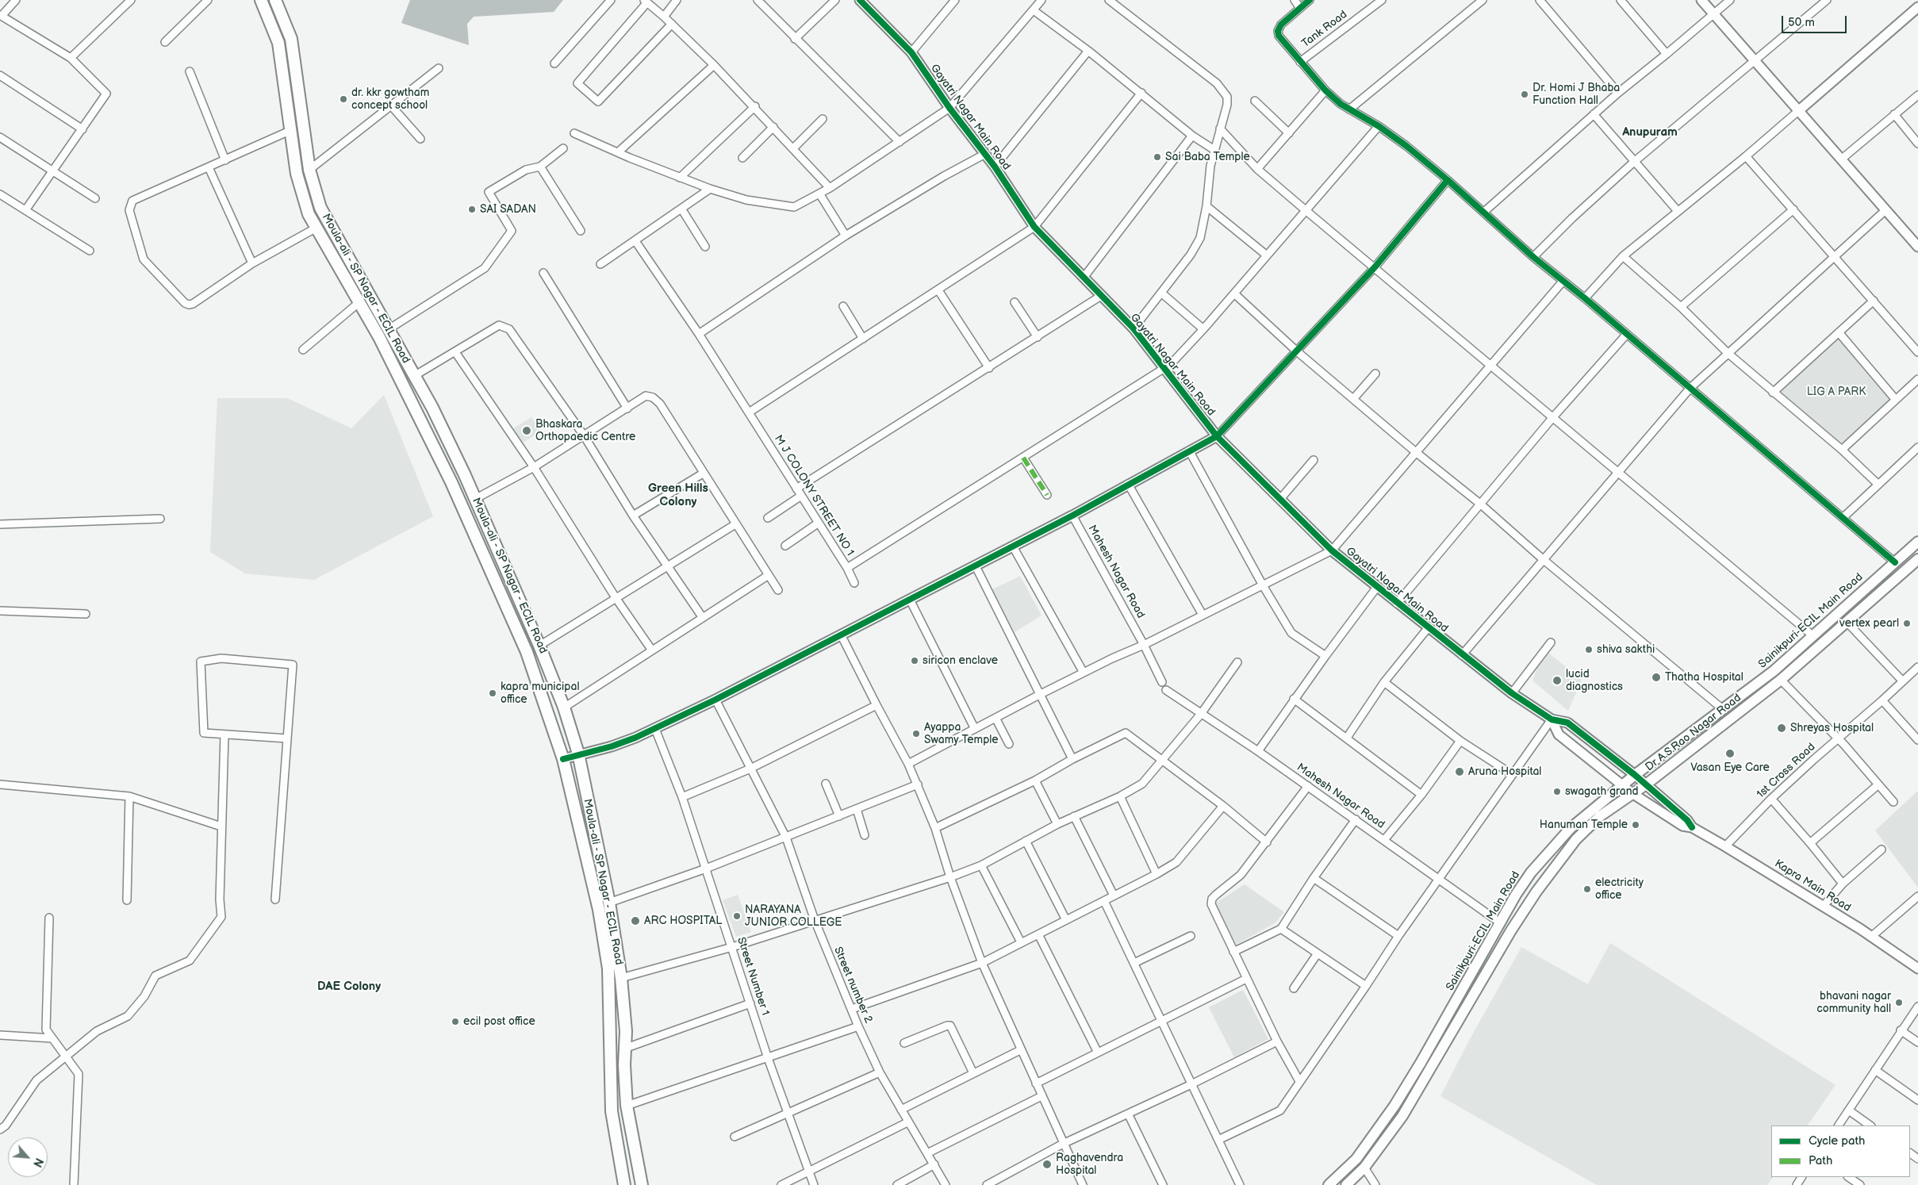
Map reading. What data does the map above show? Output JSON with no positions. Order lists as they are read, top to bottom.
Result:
{
  "streets": {
    "main road": ["Moula-ali - SP Nagar - ECIL Road", "Sainikpuri-ECIL Main Road", "Dr A.S.Rao Nagar Road"],
    "street": [
      "Tank Road",
      "Gayatri Nagar Main Road",
      "M J COLONY STREET NO 1",
      "Mahesh Nagar Road",
      "1st Cross Road",
      "Kapra Main Road",
      "Street Number 1",
      "Street number 2"
    ]
  },
  "crossings": [
    ["Gayatri Nagar Main Road", "M J COLONY STREET NO 1"],
    ["Gayatri Nagar Main Road", "Sainikpuri-ECIL Main Road"],
    ["Gayatri Nagar Main Road", "Dr A.S.Rao Nagar Road"],
    ["Gayatri Nagar Main Road", "Kapra Main Road"],
    ["Mahesh Nagar Road", "Sainikpuri-ECIL Main Road"],
    ["Dr A.S.Rao Nagar Road", "Kapra Main Road"],
    ["1st Cross Road", "Kapra Main Road"]
  ],
  "districts": ["Anupuram", "Green Hills Colony", "DAE Colony"],
  "parks": ["LIG A PARK"],
  "places": [
    "Dr. Homi J Bhaba Function Hall",
    "dr. kkr gowtham concept school",
    "Sai Baba Temple",
    "SAI SADAN",
    "Bhaskara Orthopaedic Centre",
    "vertex pearl",
    "shiva sakthi",
    "siricon enclave",
    "Thatha Hospital",
    "lucid diagnostics",
    "kapra municipal office",
    "Shreyas Hospital",
    "Ayappa Swamy Temple",
    "Vasan Eye Care",
    "Aruna Hospital",
    "swagath grand",
    "Hanuman Temple",
    "electricity office",
    "NARAYANA JUNIOR COLLEGE",
    "ARC HOSPITAL",
    "bhavani nagar community hall",
    "ecil post office",
    "Raghavendra Hospital"
  ],
  "legend": ["Cycle path", "Path"],
  "scale_bar": "50 m",
  "north": "bottom right"
}
